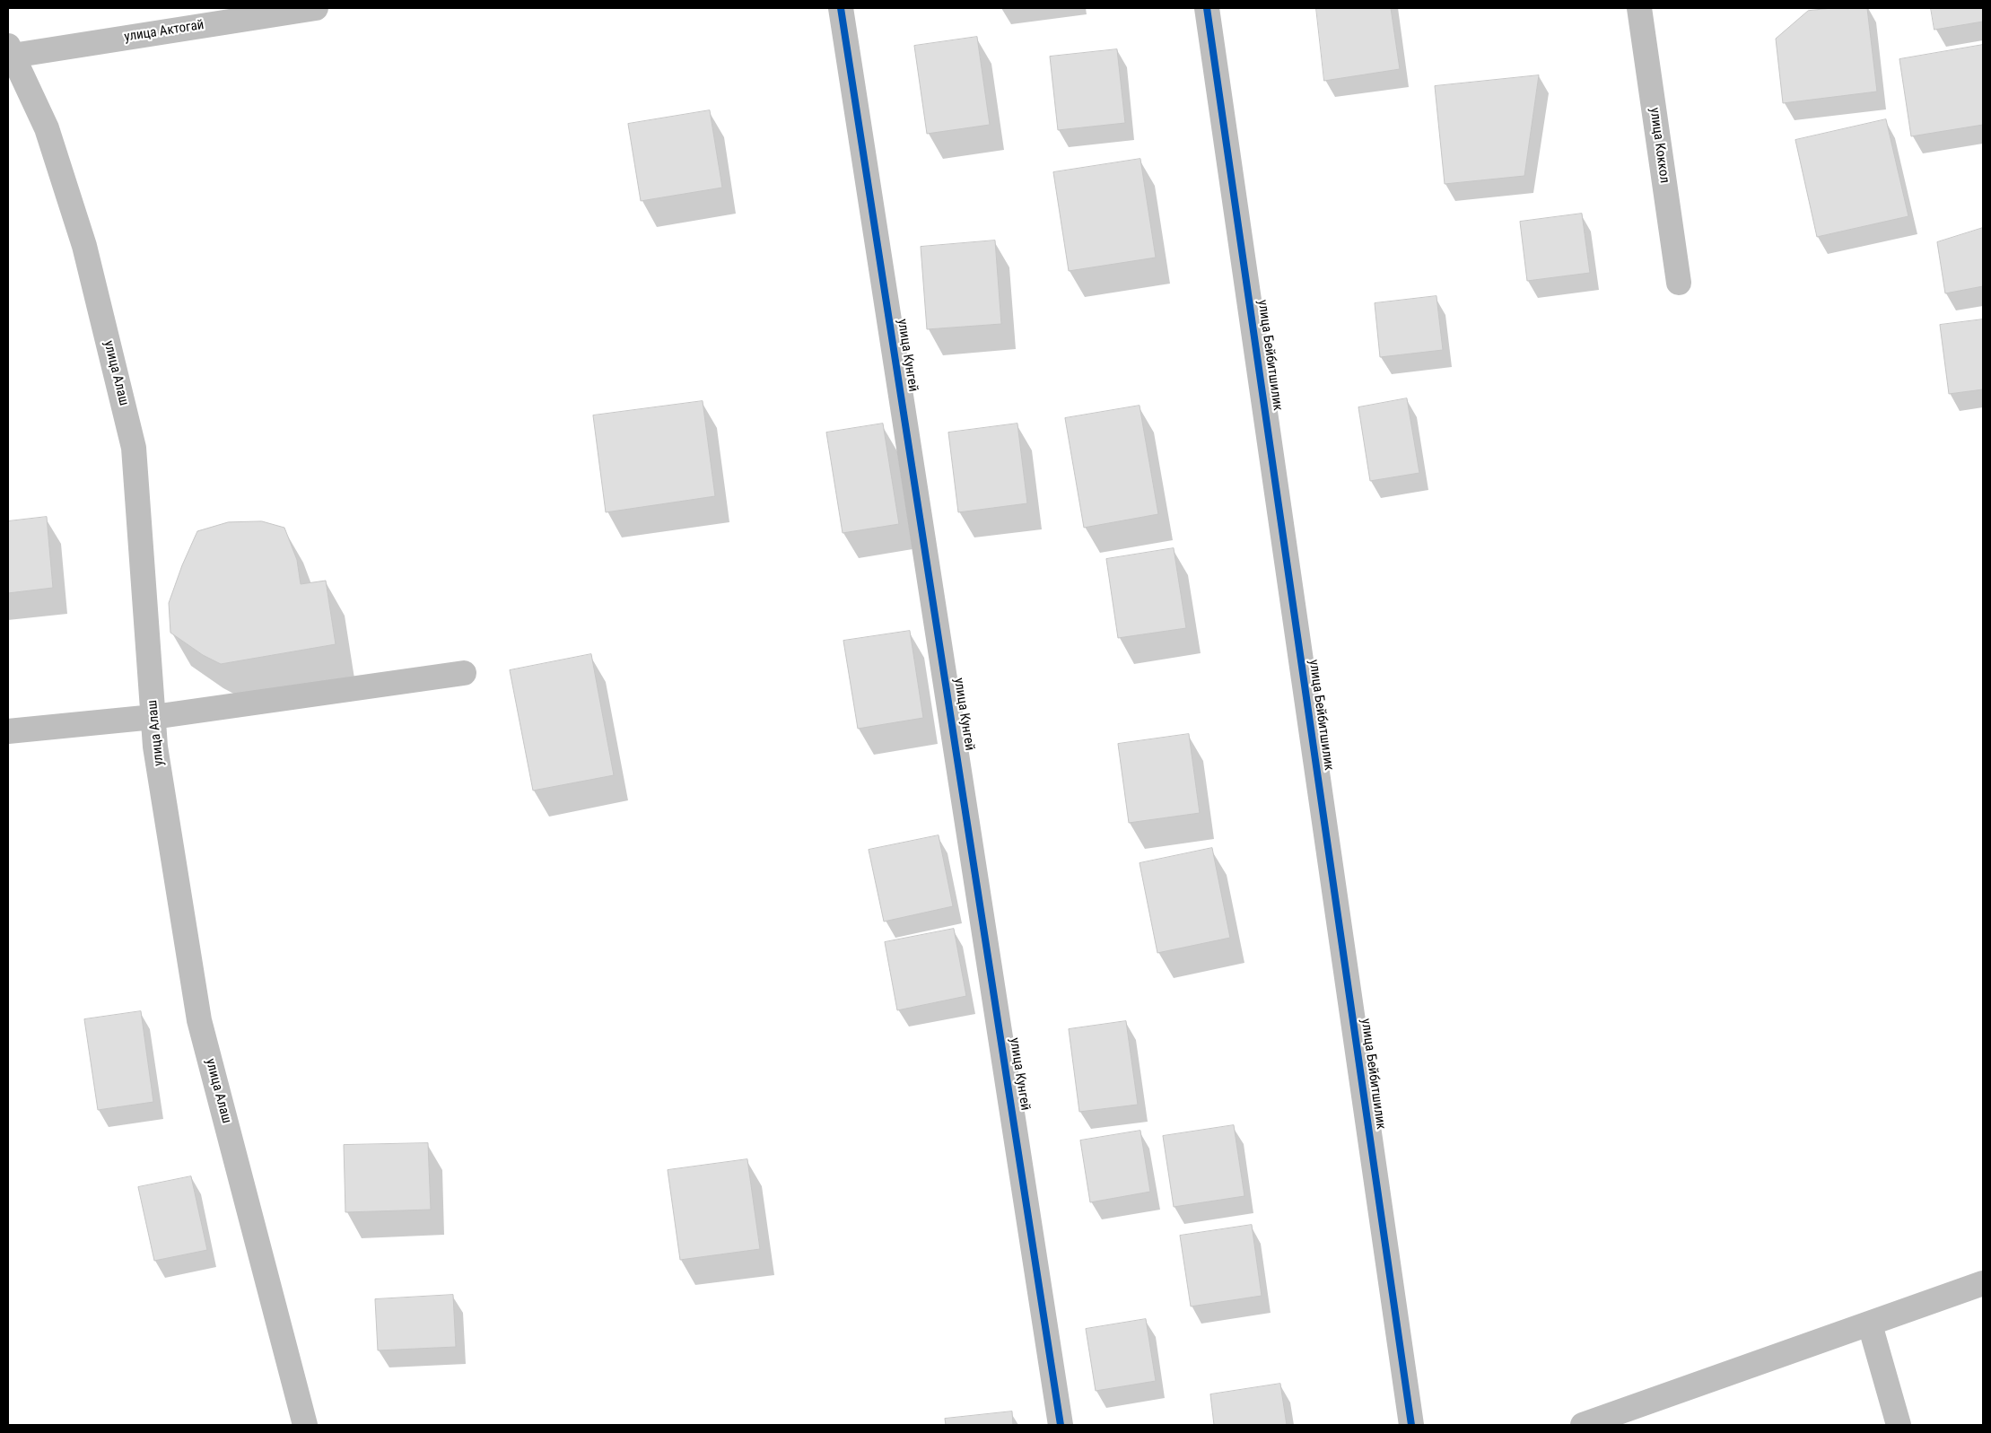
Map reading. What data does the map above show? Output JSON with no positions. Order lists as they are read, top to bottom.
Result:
{
  "streets": {
    "street": [
      "улица Актогай",
      "улица Коккол",
      "улица Кунгей",
      "улица Бейбитшилик",
      "улица Алаш"
    ]
  },
  "crossings": [
    ["улица Актогай", "улица Алаш"]
  ]
}
